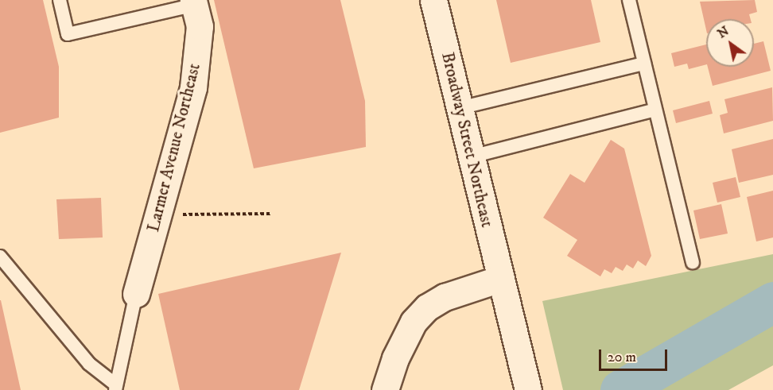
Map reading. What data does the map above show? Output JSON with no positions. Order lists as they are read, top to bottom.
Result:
{
  "streets": {
    "main road": ["Broadway Street Northeast", "Larmer Avenue Northeast"]
  },
  "scale_bar": "20 m",
  "north": "top left"
}
